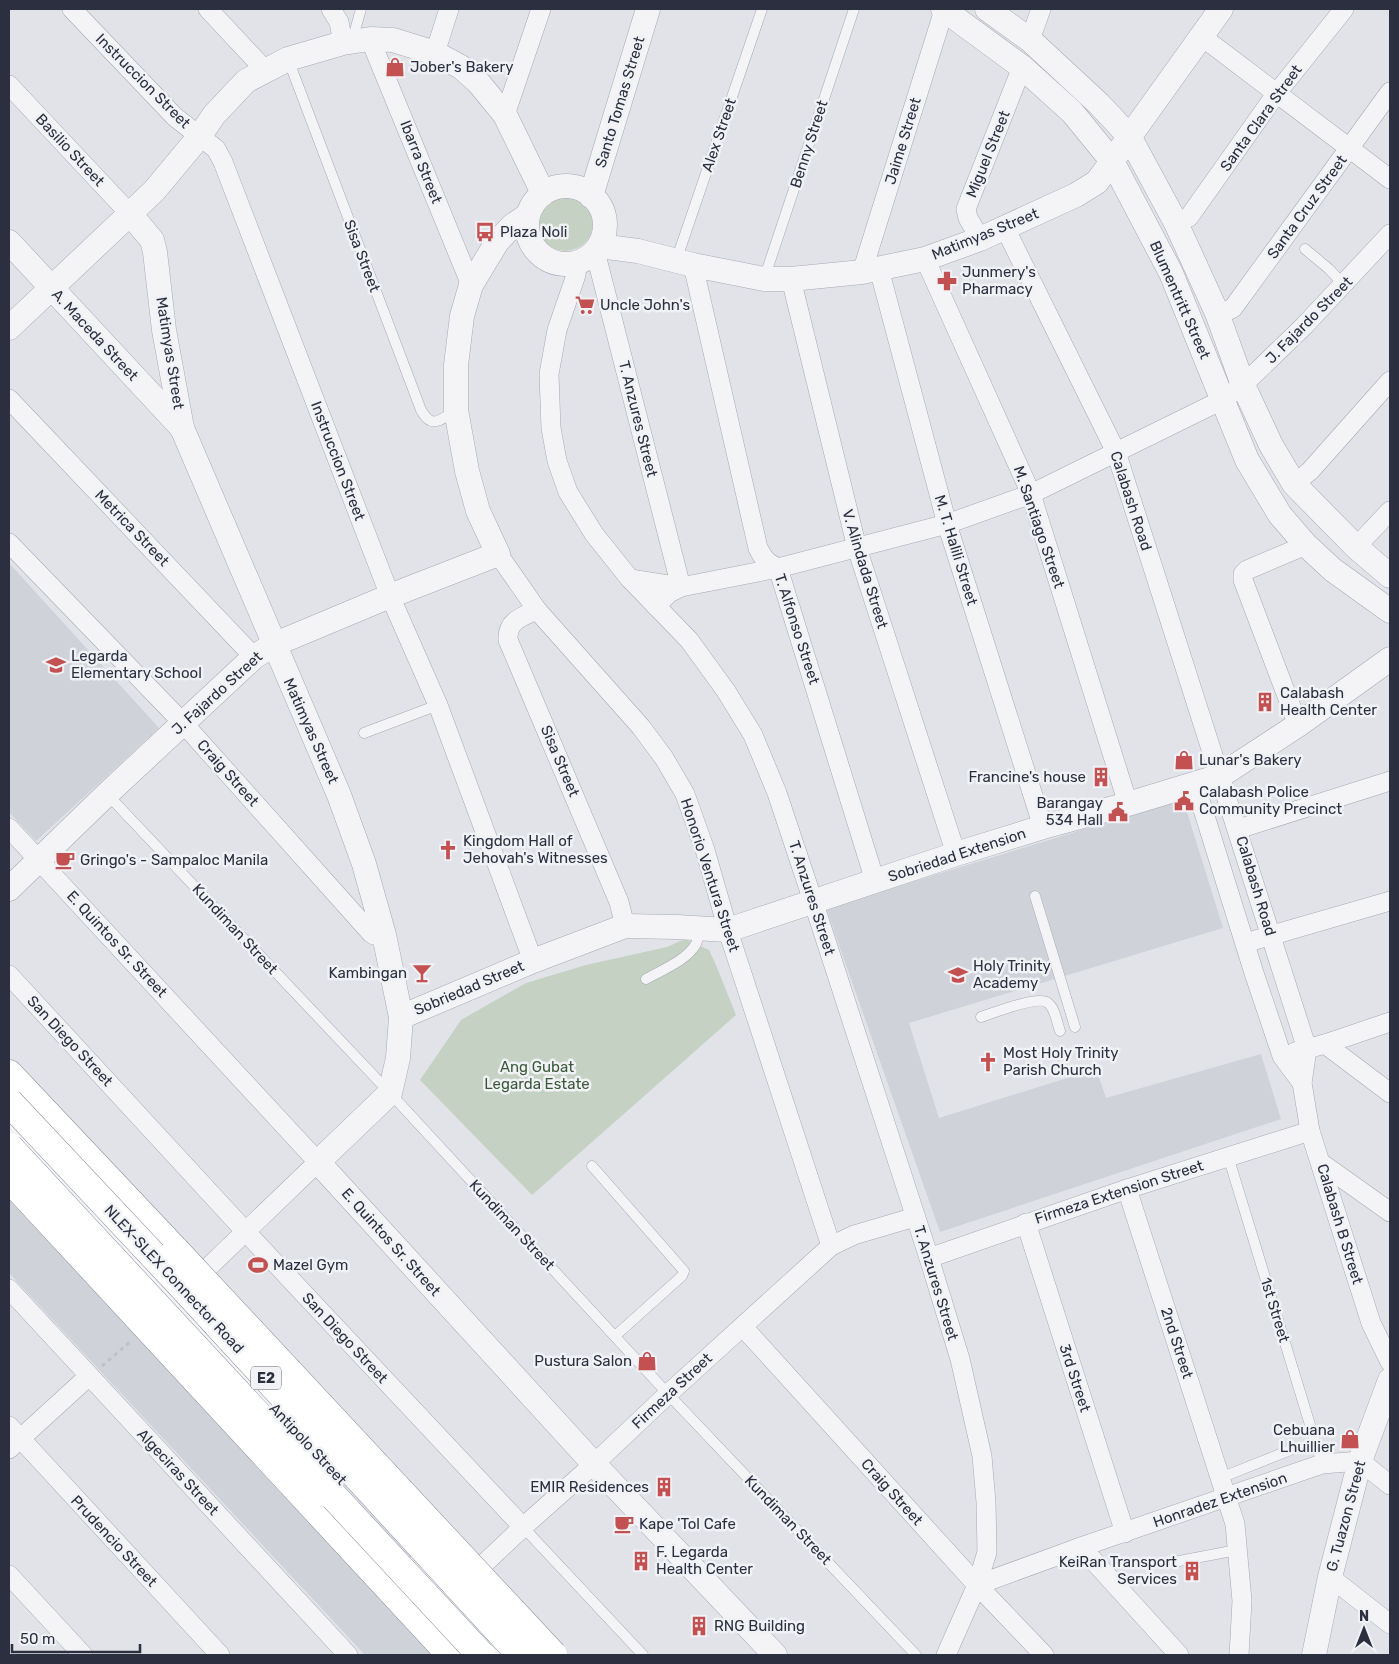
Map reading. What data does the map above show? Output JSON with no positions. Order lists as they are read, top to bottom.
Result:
{
  "streets": {
    "highway": ["NLEX-SLEX Connector Road", "E2"],
    "street": [
      "Instruccion Street",
      "Santo Tomas Street",
      "Santa Clara Street",
      "Jaime Street",
      "Basilio Street",
      "Miguel Street",
      "Ibarra Street",
      "Santa Cruz Street",
      "Matimyas Street",
      "Sisa Street",
      "Blumentritt Street",
      "J. Fajardo Street",
      "A. Maceda Street",
      "T. Anzures Street",
      "Calabash Road",
      "M. Santiago Street",
      "Metrica Street",
      "M. T. Halili Street",
      "V. Alindada Street",
      "T. Alfonso Street",
      "Craig Street",
      "Sobriedad Extension",
      "Honorio Ventura Street",
      "E. Quintos Sr. Street",
      "Sobriedad Street",
      "San Diego Street",
      "Firmeza Extension Street",
      "Calabash B Street",
      "2nd Street",
      "3rd Street",
      "Firmeza Street",
      "Antipolo Street",
      "Algeciras Street",
      "Honradez Extension",
      "G. Tuazon Street",
      "Prudencio Street"
    ],
    "lane": [
      "Alex Street",
      "Benny Street",
      "Kundiman Street",
      "1st Street"
    ]
  },
  "crossings": [
    ["Instruccion Street", "J. Fajardo Street"],
    ["Instruccion Street", "Sobriedad Street"],
    ["Santo Tomas Street", "Matimyas Street"],
    ["Santo Tomas Street", "T. Anzures Street"],
    ["Santa Clara Street", "Blumentritt Street"],
    ["Alex Street", "Matimyas Street"],
    ["Alex Street", "T. Alfonso Street"],
    ["Jaime Street", "Matimyas Street"],
    ["Jaime Street", "Blumentritt Street"],
    ["Jaime Street", "M. T. Halili Street"],
    ["Benny Street", "Matimyas Street"],
    ["Basilio Street", "Matimyas Street"],
    ["Miguel Street", "Matimyas Street"],
    ["Miguel Street", "Blumentritt Street"],
    ["Santa Cruz Street", "Blumentritt Street"],
    ["Matimyas Street", "Blumentritt Street"],
    ["Matimyas Street", "J. Fajardo Street"],
    ["Matimyas Street", "A. Maceda Street"],
    ["Matimyas Street", "T. Anzures Street"],
    ["Matimyas Street", "Calabash Road"],
    ["Matimyas Street", "M. Santiago Street"],
    ["Matimyas Street", "Metrica Street"],
    ["Matimyas Street", "M. T. Halili Street"],
    ["Matimyas Street", "V. Alindada Street"],
    ["Matimyas Street", "T. Alfonso Street"],
    ["Matimyas Street", "Craig Street"],
    ["Matimyas Street", "Sobriedad Street"],
    ["Sisa Street", "Honorio Ventura Street"],
    ["Sisa Street", "Sobriedad Street"],
    ["Blumentritt Street", "J. Fajardo Street"],
    ["J. Fajardo Street", "T. Anzures Street"],
    ["J. Fajardo Street", "Calabash Road"],
    ["J. Fajardo Street", "M. Santiago Street"],
    ["J. Fajardo Street", "Metrica Street"],
    ["J. Fajardo Street", "M. T. Halili Street"],
    ["J. Fajardo Street", "V. Alindada Street"],
    ["J. Fajardo Street", "T. Alfonso Street"],
    ["J. Fajardo Street", "Craig Street"],
    ["J. Fajardo Street", "Honorio Ventura Street"],
    ["J. Fajardo Street", "Kundiman Street"],
    ["J. Fajardo Street", "E. Quintos Sr. Street"],
    ["T. Anzures Street", "Craig Street"],
    ["T. Anzures Street", "Sobriedad Extension"],
    ["T. Anzures Street", "Sobriedad Street"],
    ["T. Anzures Street", "Firmeza Extension Street"],
    ["T. Anzures Street", "Firmeza Street"],
    ["T. Anzures Street", "Honradez Extension"],
    ["Calabash Road", "Sobriedad Extension"],
    ["Calabash Road", "Calabash B Street"],
    ["M. Santiago Street", "Sobriedad Extension"],
    ["M. T. Halili Street", "Sobriedad Extension"],
    ["V. Alindada Street", "Sobriedad Extension"],
    ["T. Alfonso Street", "Sobriedad Extension"],
    ["Craig Street", "Firmeza Street"],
    ["Craig Street", "Honradez Extension"],
    ["Sobriedad Extension", "Sobriedad Street"],
    ["Honorio Ventura Street", "Sobriedad Street"],
    ["Honorio Ventura Street", "Firmeza Street"],
    ["Kundiman Street", "Sobriedad Street"],
    ["Kundiman Street", "Firmeza Street"],
    ["E. Quintos Sr. Street", "Firmeza Street"],
    ["San Diego Street", "Firmeza Street"],
    ["Firmeza Extension Street", "Calabash B Street"],
    ["Firmeza Extension Street", "1st Street"],
    ["Firmeza Extension Street", "2nd Street"],
    ["Firmeza Extension Street", "3rd Street"],
    ["1st Street", "Honradez Extension"],
    ["2nd Street", "Honradez Extension"],
    ["3rd Street", "Honradez Extension"],
    ["Firmeza Street", "Antipolo Street"],
    ["Honradez Extension", "G. Tuazon Street"]
  ],
  "parks": ["Ang Gubat Legarda Estate"],
  "places": {
    "shop": [
      "Jober's Bakery",
      "Lunar's Bakery",
      "Pustura Salon",
      "Cebuana Lhuillier"
    ],
    "bus stop": ["Plaza Noli"],
    "pharmacy": ["Junmery's Pharmacy"],
    "supermarket": ["Uncle John's"],
    "school or university": ["Legarda Elementary School", "Holy Trinity Academy"],
    "building": [
      "Calabash Health Center",
      "Francine's house",
      "EMIR Residences",
      "F. Legarda Health Center",
      "KeiRan Transport Services",
      "RNG Building"
    ],
    "public building": ["Calabash Police Community Precinct", "Barangay 534 Hall"],
    "church": ["Kingdom Hall of Jehovah's Witnesses", "Most Holy Trinity Parish Church"],
    "cafe": ["Gringo's - Sampaloc Manila", "Kape 'Tol Cafe"],
    "bar": ["Kambingan"],
    "sports": ["Mazel Gym"]
  },
  "scale_bar": "50 m",
  "north": "top"
}
